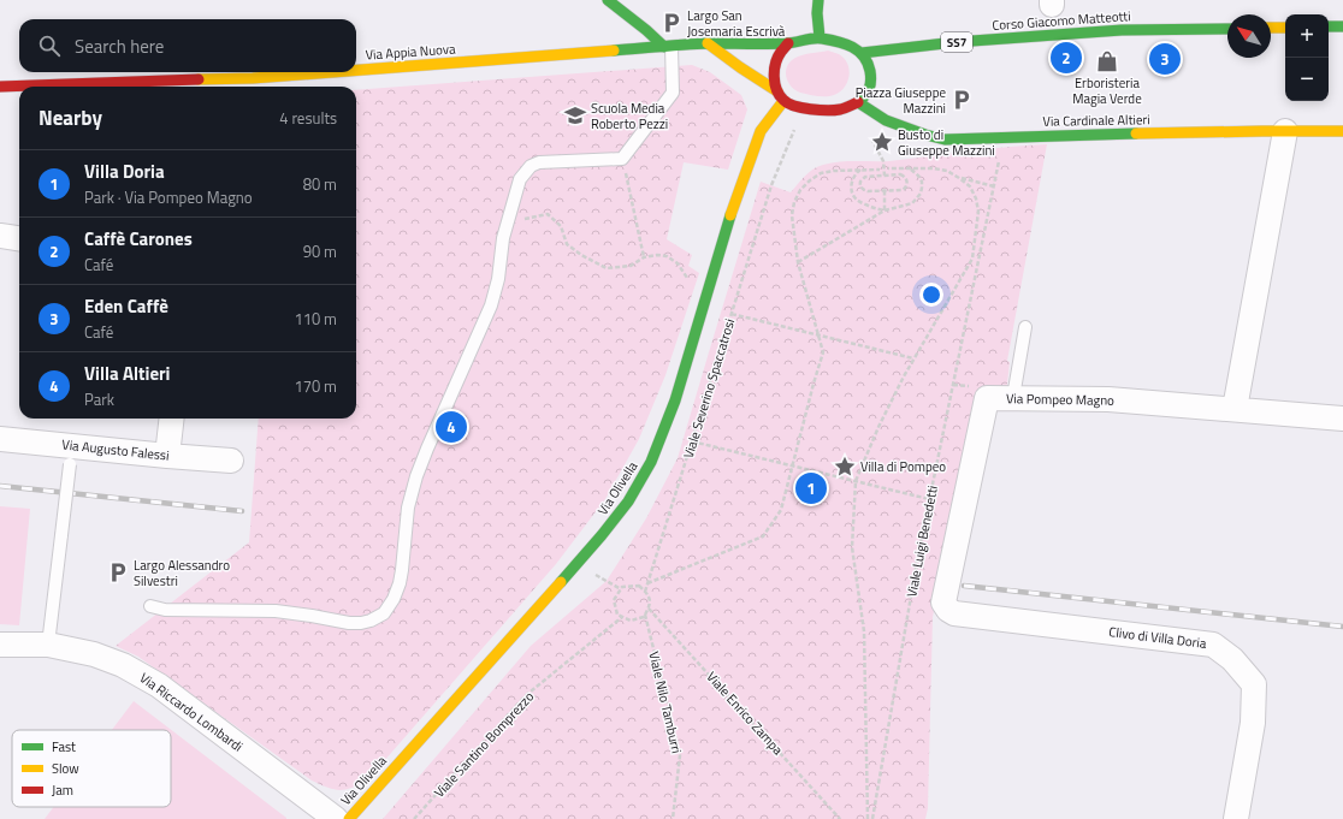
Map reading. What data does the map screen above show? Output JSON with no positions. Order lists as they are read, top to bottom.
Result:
{
  "streets": {
    "main road": [
      "Corso Giacomo Matteotti",
      "SS7",
      "Via Appia Nuova",
      "Via Cardinale Altieri",
      "Via Olivella"
    ],
    "street": [
      "Via Pompeo Magno",
      "Via Augusto Falessi",
      "Clivo di Villa Doria",
      "Via Riccardo Lombardi"
    ],
    "path": [
      "Viale Severino Spaccatrosi",
      "Viale Luigi Benedetti",
      "Viale Nilo Tamburri",
      "Viale Enrico Zampa",
      "Viale Santino Bomprezzo"
    ]
  },
  "crossings": [
    ["Corso Giacomo Matteotti", "Via Appia Nuova"],
    ["Corso Giacomo Matteotti", "Via Cardinale Altieri"],
    ["Corso Giacomo Matteotti", "Viale Severino Spaccatrosi"],
    ["Corso Giacomo Matteotti", "Via Olivella"],
    ["Via Appia Nuova", "Via Cardinale Altieri"],
    ["Via Appia Nuova", "Viale Severino Spaccatrosi"],
    ["Via Appia Nuova", "Via Olivella"],
    ["Via Cardinale Altieri", "Viale Severino Spaccatrosi"],
    ["Via Cardinale Altieri", "Via Olivella"],
    ["Viale Severino Spaccatrosi", "Via Olivella"],
    ["Viale Severino Spaccatrosi", "Viale Nilo Tamburri"],
    ["Viale Severino Spaccatrosi", "Viale Enrico Zampa"],
    ["Viale Severino Spaccatrosi", "Viale Santino Bomprezzo"],
    ["Via Pompeo Magno", "Clivo di Villa Doria"],
    ["Viale Nilo Tamburri", "Viale Enrico Zampa"],
    ["Viale Nilo Tamburri", "Viale Santino Bomprezzo"],
    ["Viale Enrico Zampa", "Viale Santino Bomprezzo"]
  ],
  "places": {
    "parking": ["Largo San Josemaria Escrivà", "Piazza Giuseppe Mazzini", "Largo Alessandro Silvestri"],
    "shop": ["Erboristeria Magia Verde"],
    "school or university": ["Scuola Media Roberto Pezzi"],
    "place": ["Busto di Giuseppe Mazzini", "Villa di Pompeo"]
  },
  "legend": ["Fast", "Slow", "Jam"],
  "north": "top left",
  "page": {
    "map_buttons": ["+", "−"],
    "search": "Search here",
    "pins": [
      "2",
      "3",
      "4",
      "1"
    ],
    "heading": ["Nearby", "4 results"],
    "list": [
      {
        "mark": "1",
        "name": "Villa Doria",
        "note": "Park · Via Pompeo Magno",
        "value": "80 m"
      },
      {
        "mark": "2",
        "name": "Caffè Carones",
        "note": "Café",
        "value": "90 m"
      },
      {
        "mark": "3",
        "name": "Eden Caffè",
        "note": "Café",
        "value": "110 m"
      },
      {
        "mark": "4",
        "name": "Villa Altieri",
        "note": "Park",
        "value": "170 m"
      }
    ]
  }
}
